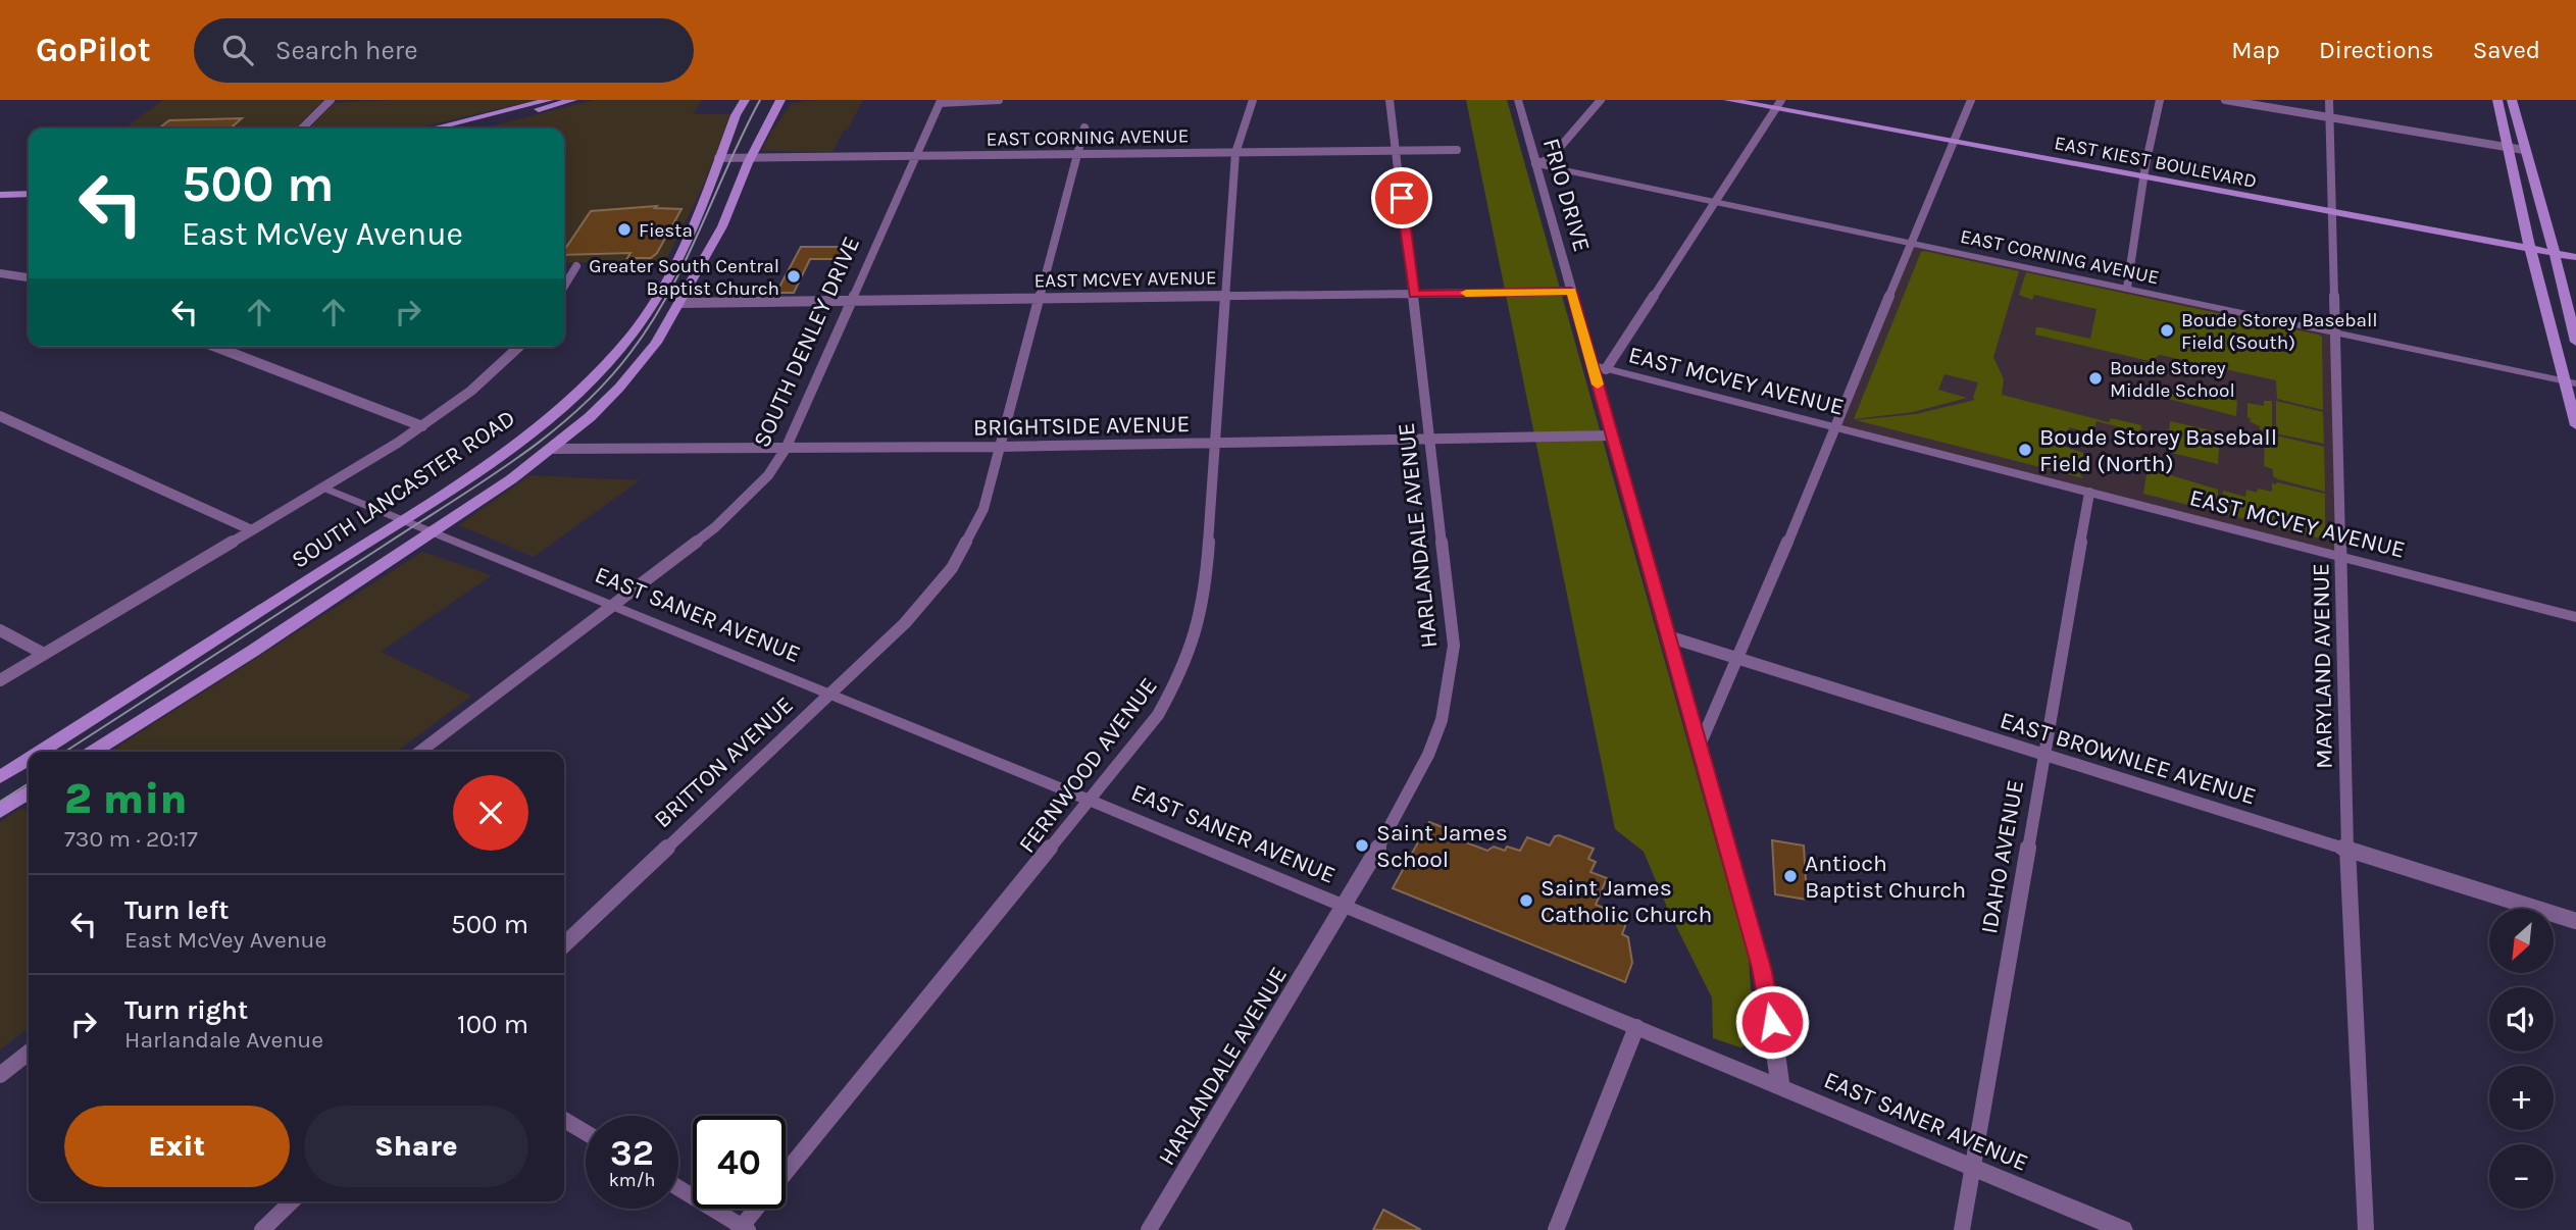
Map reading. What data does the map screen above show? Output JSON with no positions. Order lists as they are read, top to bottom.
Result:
{
  "streets": {
    "main road": ["EAST KIEST BOULEVARD", "SOUTH LANCASTER ROAD"],
    "street": [
      "EAST CORNING AVENUE",
      "FRIO DRIVE",
      "EAST MCVEY AVENUE",
      "SOUTH DENLEY DRIVE",
      "BRIGHTSIDE AVENUE",
      "HARLANDALE AVENUE",
      "EAST SANER AVENUE",
      "MARYLAND AVENUE",
      "EAST BROWNLEE AVENUE",
      "BRITTON AVENUE",
      "FERNWOOD AVENUE",
      "IDAHO AVENUE"
    ]
  },
  "crossings": [
    ["EAST CORNING AVENUE", "FRIO DRIVE"],
    ["EAST CORNING AVENUE", "SOUTH DENLEY DRIVE"],
    ["EAST CORNING AVENUE", "SOUTH LANCASTER ROAD"],
    ["EAST CORNING AVENUE", "HARLANDALE AVENUE"],
    ["EAST CORNING AVENUE", "MARYLAND AVENUE"],
    ["EAST CORNING AVENUE", "BRITTON AVENUE"],
    ["EAST CORNING AVENUE", "FERNWOOD AVENUE"],
    ["EAST KIEST BOULEVARD", "MARYLAND AVENUE"],
    ["FRIO DRIVE", "EAST MCVEY AVENUE"],
    ["FRIO DRIVE", "BRIGHTSIDE AVENUE"],
    ["FRIO DRIVE", "EAST SANER AVENUE"],
    ["FRIO DRIVE", "EAST BROWNLEE AVENUE"],
    ["EAST MCVEY AVENUE", "SOUTH DENLEY DRIVE"],
    ["EAST MCVEY AVENUE", "HARLANDALE AVENUE"],
    ["EAST MCVEY AVENUE", "MARYLAND AVENUE"],
    ["EAST MCVEY AVENUE", "BRITTON AVENUE"],
    ["EAST MCVEY AVENUE", "FERNWOOD AVENUE"],
    ["EAST MCVEY AVENUE", "IDAHO AVENUE"],
    ["SOUTH DENLEY DRIVE", "BRIGHTSIDE AVENUE"],
    ["SOUTH DENLEY DRIVE", "EAST SANER AVENUE"],
    ["BRIGHTSIDE AVENUE", "HARLANDALE AVENUE"],
    ["BRIGHTSIDE AVENUE", "BRITTON AVENUE"],
    ["BRIGHTSIDE AVENUE", "FERNWOOD AVENUE"],
    ["SOUTH LANCASTER ROAD", "EAST SANER AVENUE"],
    ["HARLANDALE AVENUE", "EAST SANER AVENUE"],
    ["EAST SANER AVENUE", "BRITTON AVENUE"],
    ["EAST SANER AVENUE", "FERNWOOD AVENUE"],
    ["EAST SANER AVENUE", "IDAHO AVENUE"],
    ["MARYLAND AVENUE", "EAST BROWNLEE AVENUE"],
    ["EAST BROWNLEE AVENUE", "IDAHO AVENUE"]
  ],
  "places": [
    "Fiesta",
    "Greater South Central Baptist Church",
    "Boude Storey Baseball Field (South)",
    "Boude Storey Middle School",
    "Boude Storey Baseball Field (North)",
    "Saint James School",
    "Antioch Baptist Church",
    "Saint James Catholic Church"
  ],
  "north": "bottom left",
  "page": {
    "header": "GoPilot",
    "search": "Search here",
    "nav": ["Map", "Directions", "Saved"],
    "turn": ["500 m", "East McVey Avenue"],
    "heading": ["2 min", "730 m · 20:17"],
    "list": [
      {
        "name": "Turn left",
        "note": "East McVey Avenue",
        "value": "500 m"
      },
      {
        "name": "Turn right",
        "note": "Harlandale Avenue",
        "value": "100 m"
      }
    ],
    "map_buttons": ["+", "−"],
    "buttons": ["Exit", "Share"],
    "speed": "32 km/h",
    "limit": "40"
  }
}
